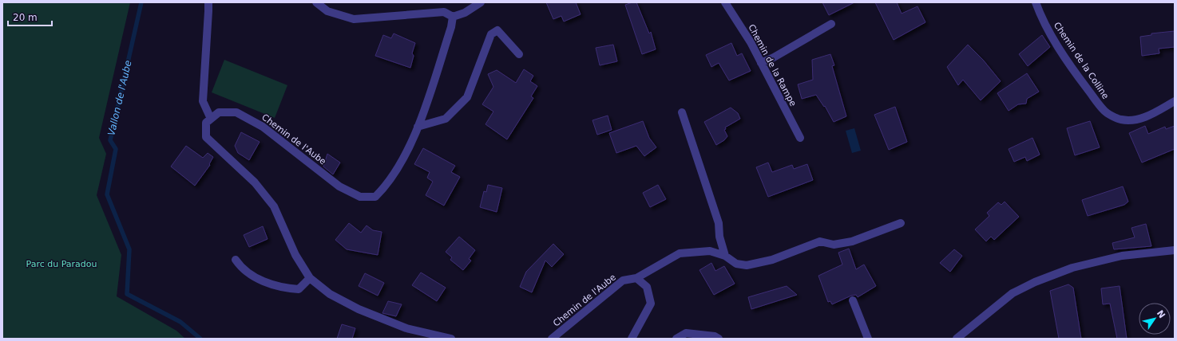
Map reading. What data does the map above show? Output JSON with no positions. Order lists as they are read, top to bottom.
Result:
{
  "streets": {
    "street": ["Chemin de la Colline", "Chemin de la Rampe", "Chemin de l'Aube"]
  },
  "water": ["Vallon de l'Aube"],
  "parks": ["Parc du Paradou"],
  "scale_bar": "20 m",
  "north": "top right"
}
